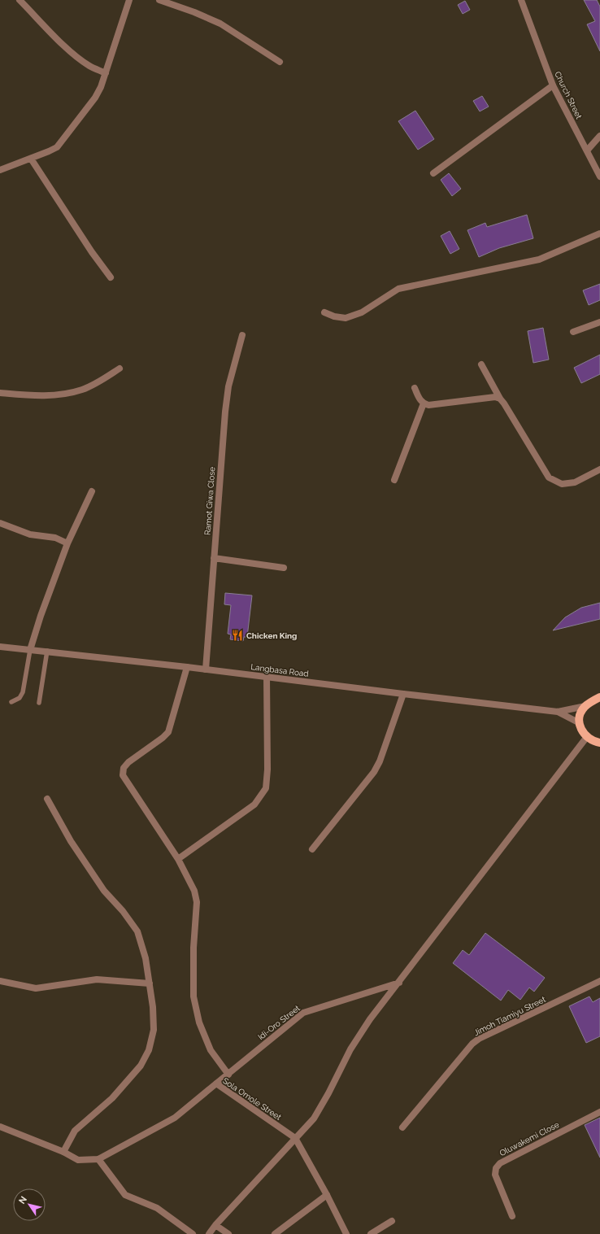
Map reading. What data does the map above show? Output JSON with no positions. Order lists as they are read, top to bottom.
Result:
{
  "streets": {
    "street": [
      "Church Street",
      "Ramot Giwa Close",
      "Langbasa Road",
      "Jimoh Tiamiyu Street",
      "Idi-Oro Street",
      "Sola Omole Street",
      "Oluwakemi Close"
    ]
  },
  "crossings": [
    ["Ramot Giwa Close", "Langbasa Road"],
    ["Idi-Oro Street", "Sola Omole Street"]
  ],
  "places": {
    "restaurant": ["Chicken King"]
  },
  "north": "top left"
}
